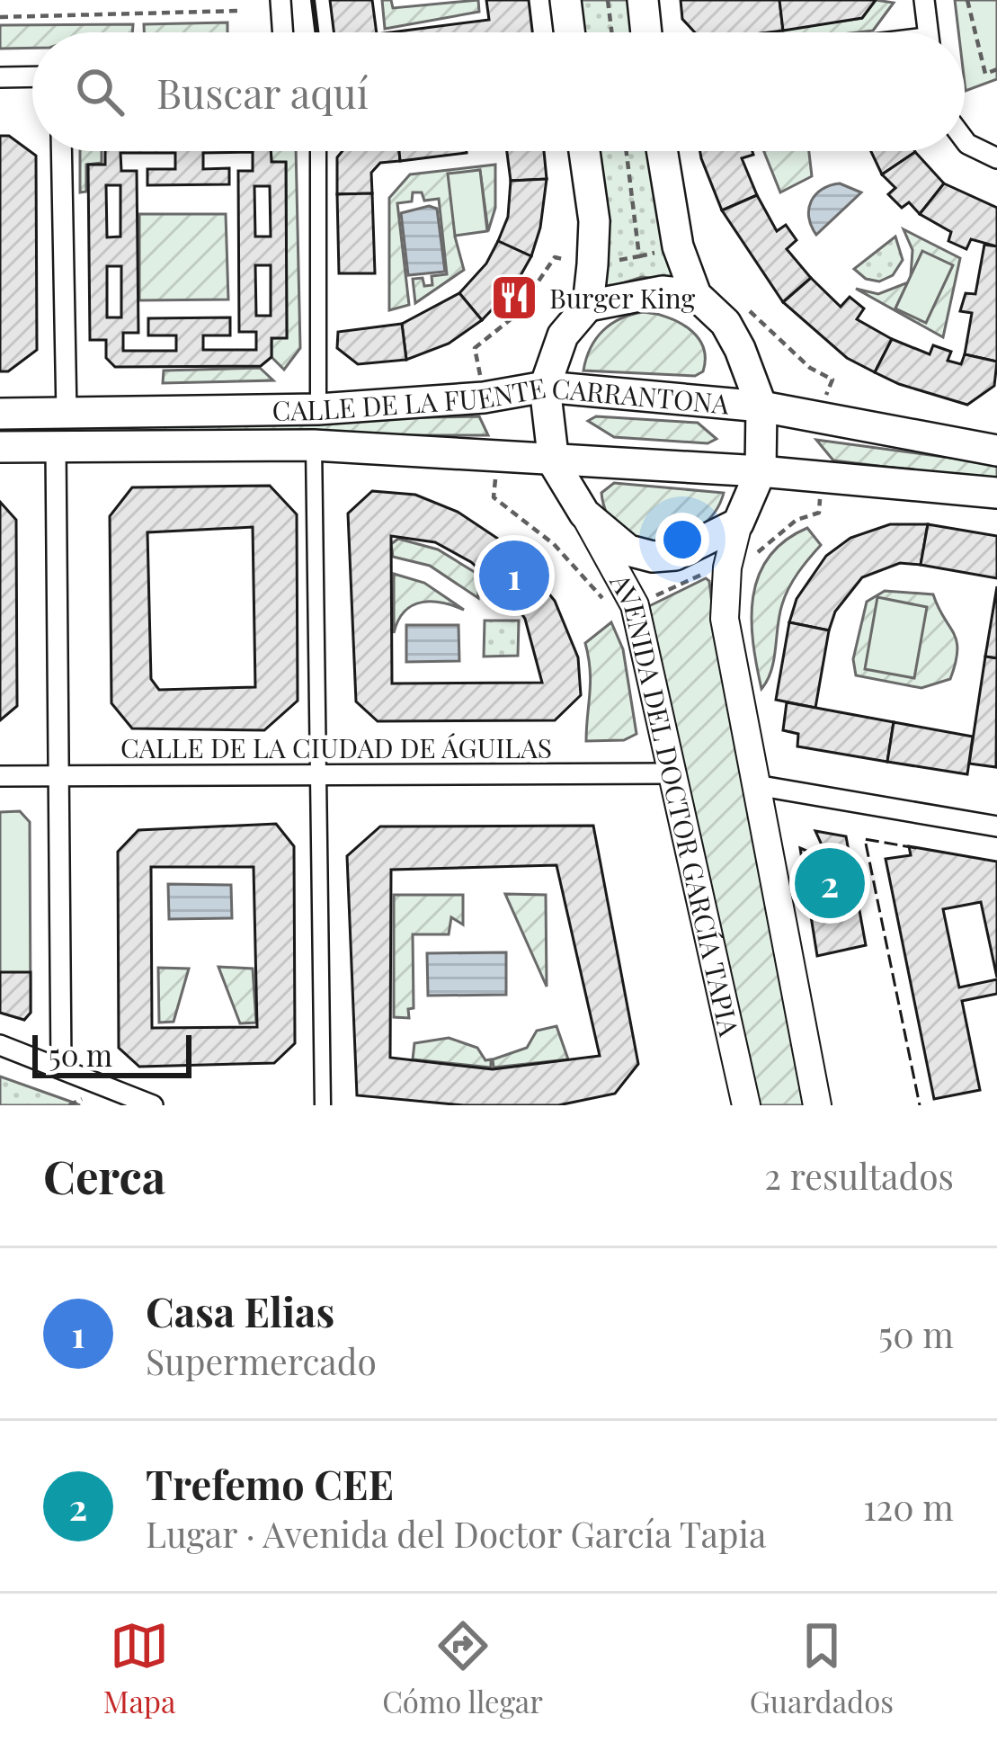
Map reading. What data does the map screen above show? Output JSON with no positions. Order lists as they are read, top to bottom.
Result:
{
  "streets": {
    "main road": ["CALLE DE LA FUENTE CARRANTONA", "AVENIDA DEL DOCTOR GARCÍA TAPIA"],
    "street": ["CALLE DE LA CIUDAD DE ÁGUILAS"]
  },
  "crossings": [
    ["CALLE DE LA FUENTE CARRANTONA", "AVENIDA DEL DOCTOR GARCÍA TAPIA"],
    ["CALLE DE LA CIUDAD DE ÁGUILAS", "AVENIDA DEL DOCTOR GARCÍA TAPIA"]
  ],
  "places": {
    "restaurant": ["Burger King"]
  },
  "scale_bar": "50 m",
  "page": {
    "search": "Buscar aquí",
    "pins": ["1", "2"],
    "scale": "50 m",
    "heading": ["Cerca", "2 resultados"],
    "list": [
      {
        "mark": "1",
        "name": "Casa Elias",
        "note": "Supermercado",
        "value": "50 m"
      },
      {
        "mark": "2",
        "name": "Trefemo CEE",
        "note": "Lugar · Avenida del Doctor García Tapia",
        "value": "120 m"
      }
    ],
    "nav": ["Mapa", "Cómo llegar", "Guardados"]
  }
}
